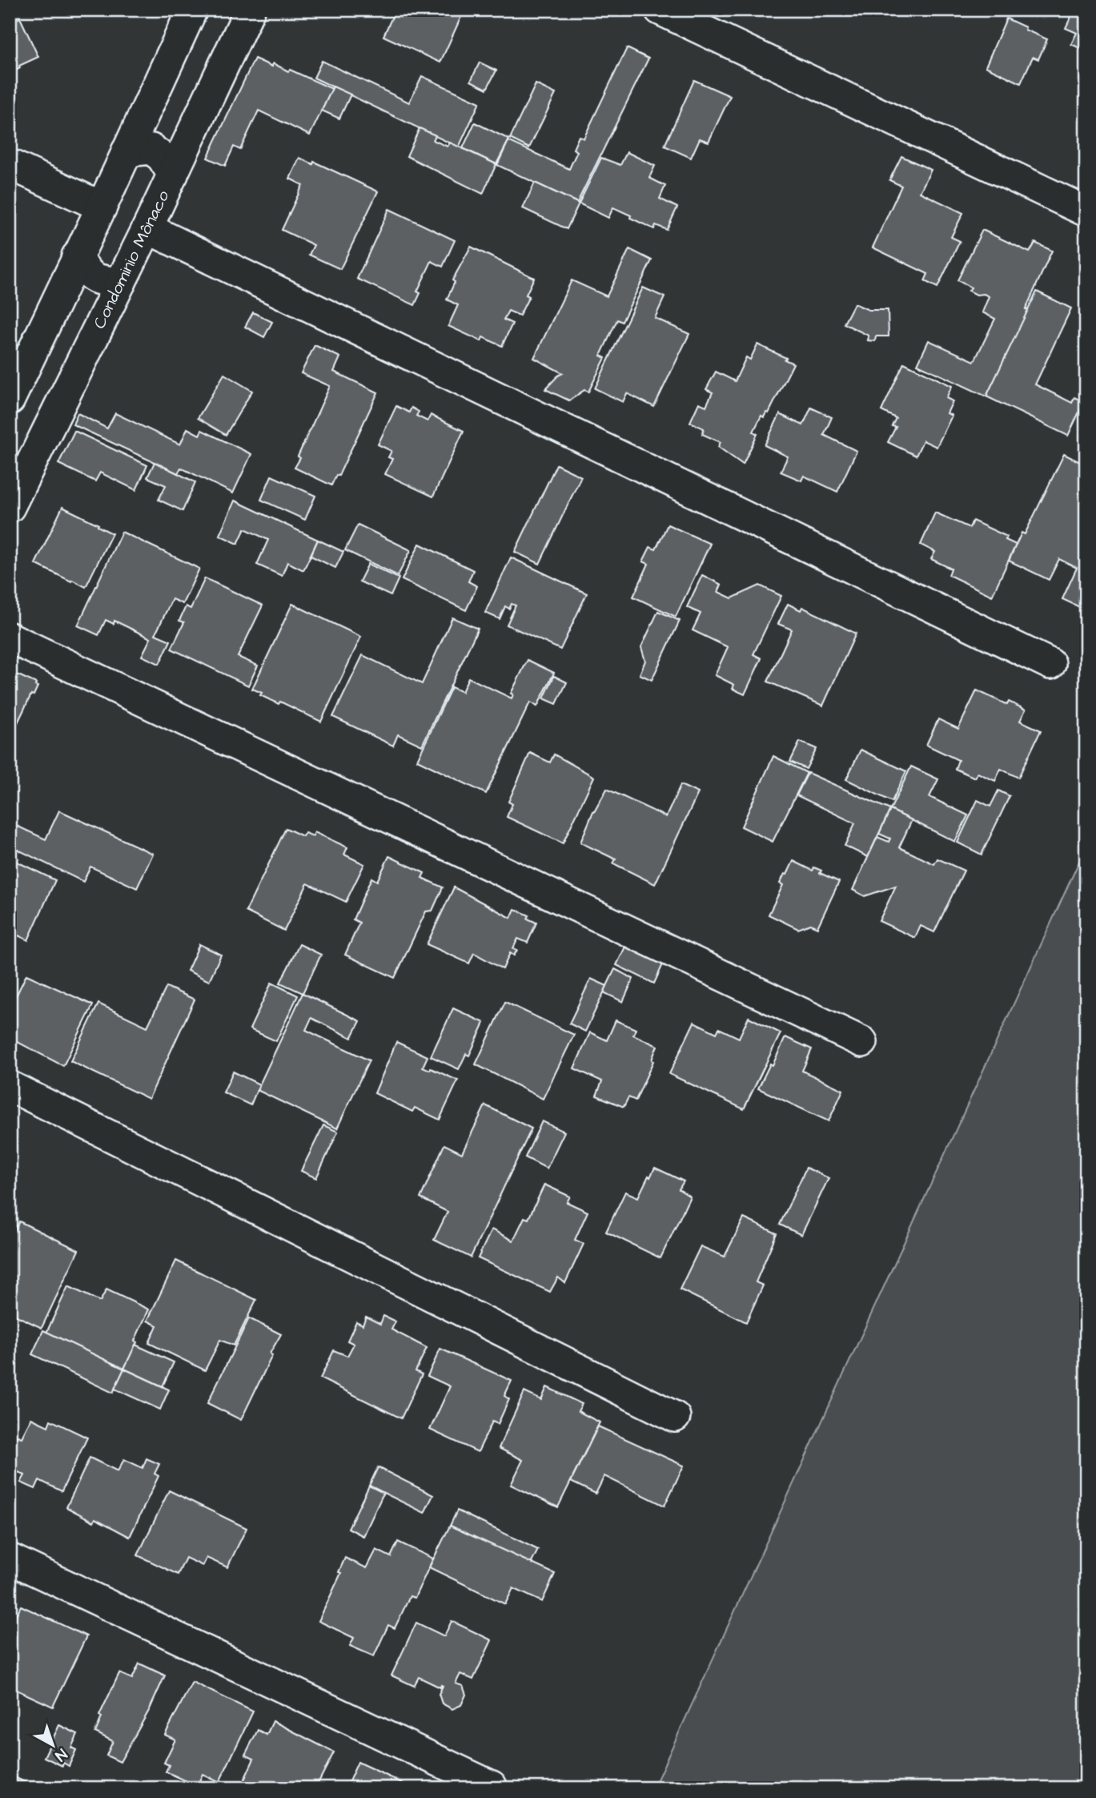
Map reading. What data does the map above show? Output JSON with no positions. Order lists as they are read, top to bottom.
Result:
{
  "streets": {
    "street": ["Condominio Mônaco"]
  },
  "north": "bottom right"
}
